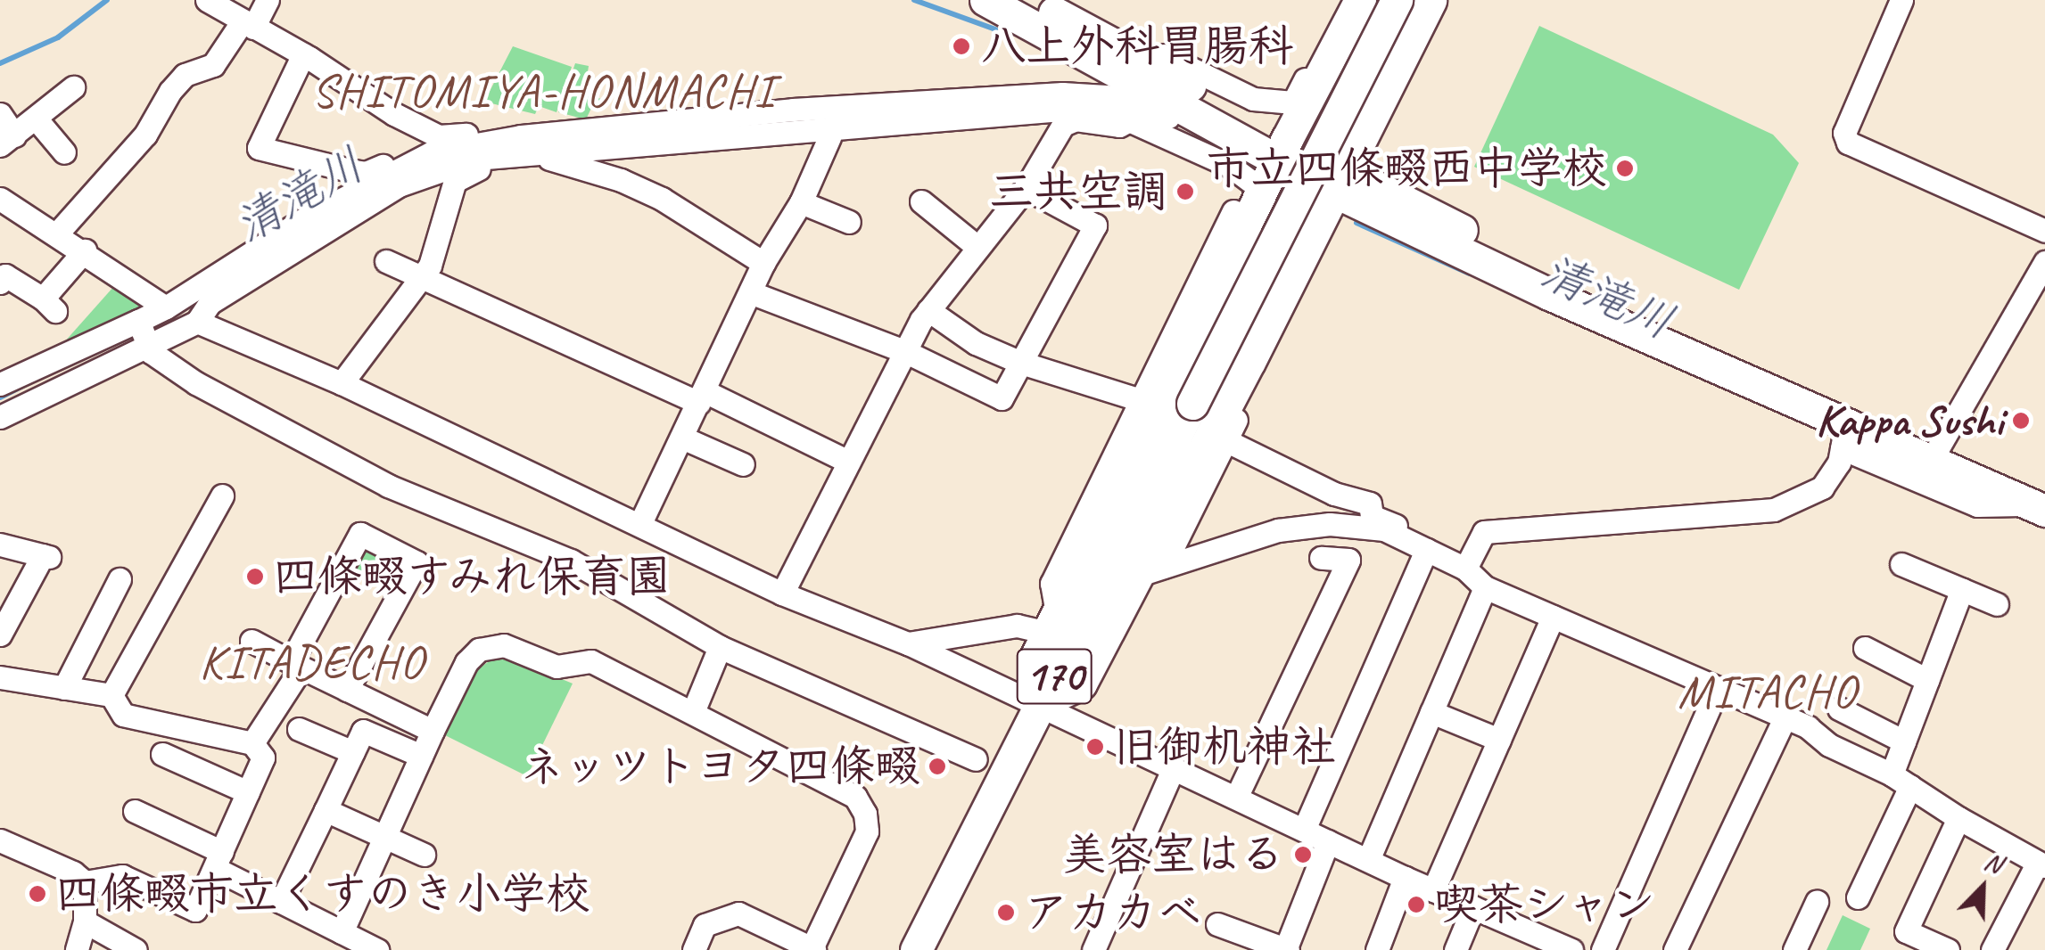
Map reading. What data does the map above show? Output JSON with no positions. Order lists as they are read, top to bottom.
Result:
{
  "streets": {
    "highway": ["170"]
  },
  "districts": ["SHITOMIYA-HONMACHI", "KITADECHO", "MITACHO"],
  "water": ["清滝川"],
  "places": [
    "八上外科胃腸科",
    "市立四條畷西中学校",
    "三共空調",
    "Kappa Sushi",
    "四條畷すみれ保育園",
    "旧御机神社",
    "ネッツトヨタ四條畷",
    "美容室はる",
    "四條畷市立くすのき小学校",
    "喫茶シャン",
    "アカカベ"
  ],
  "north": "top right"
}
